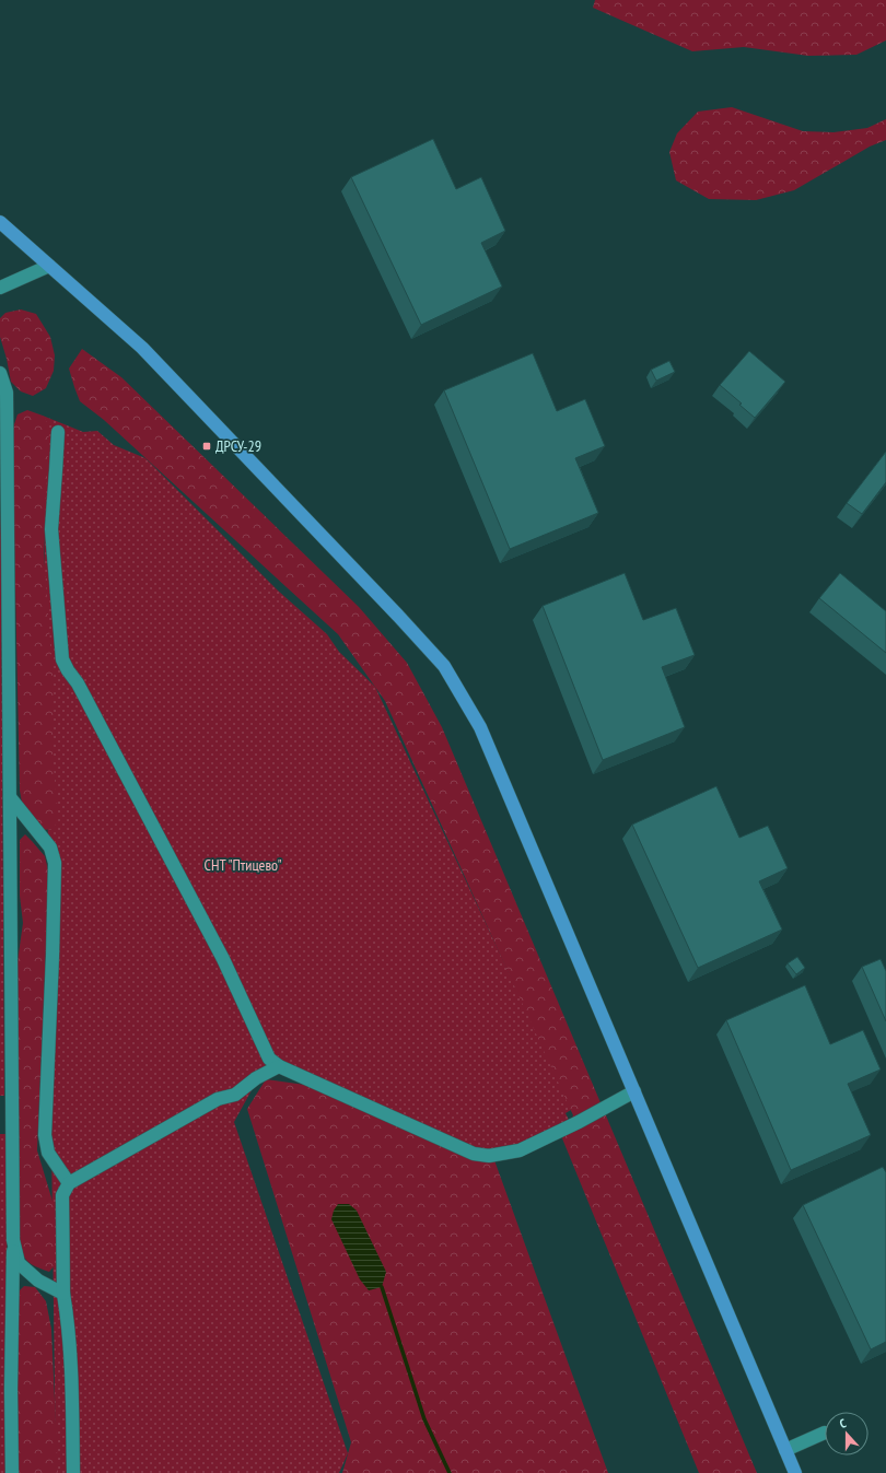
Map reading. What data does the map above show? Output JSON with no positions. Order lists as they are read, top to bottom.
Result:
{
  "parks": ["СНТ \"Птицево\""],
  "places": {
    "transit": ["ДРСУ-29"]
  },
  "north": "top"
}
